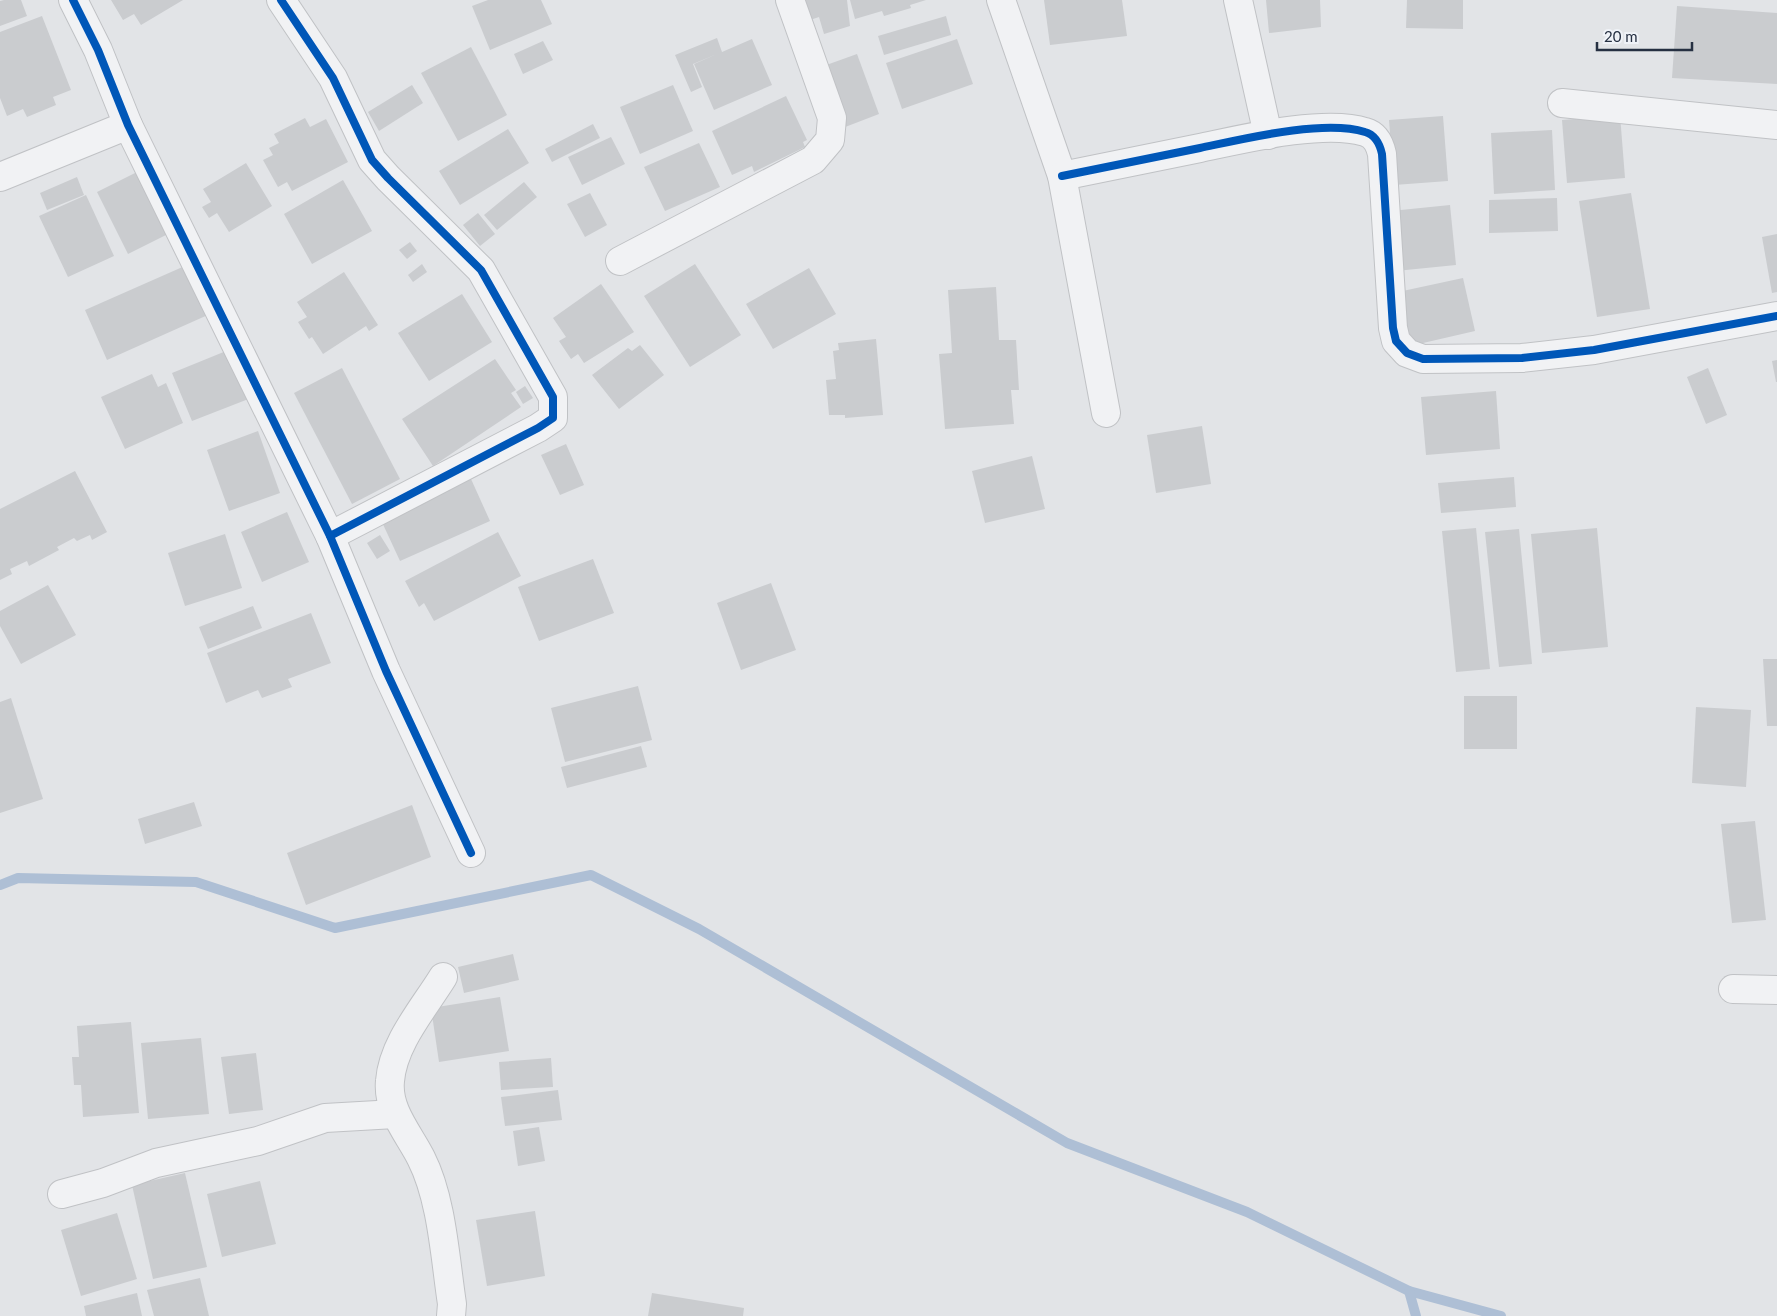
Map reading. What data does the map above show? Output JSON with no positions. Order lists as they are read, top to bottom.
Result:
{
  "scale_bar": "20 m"
}
